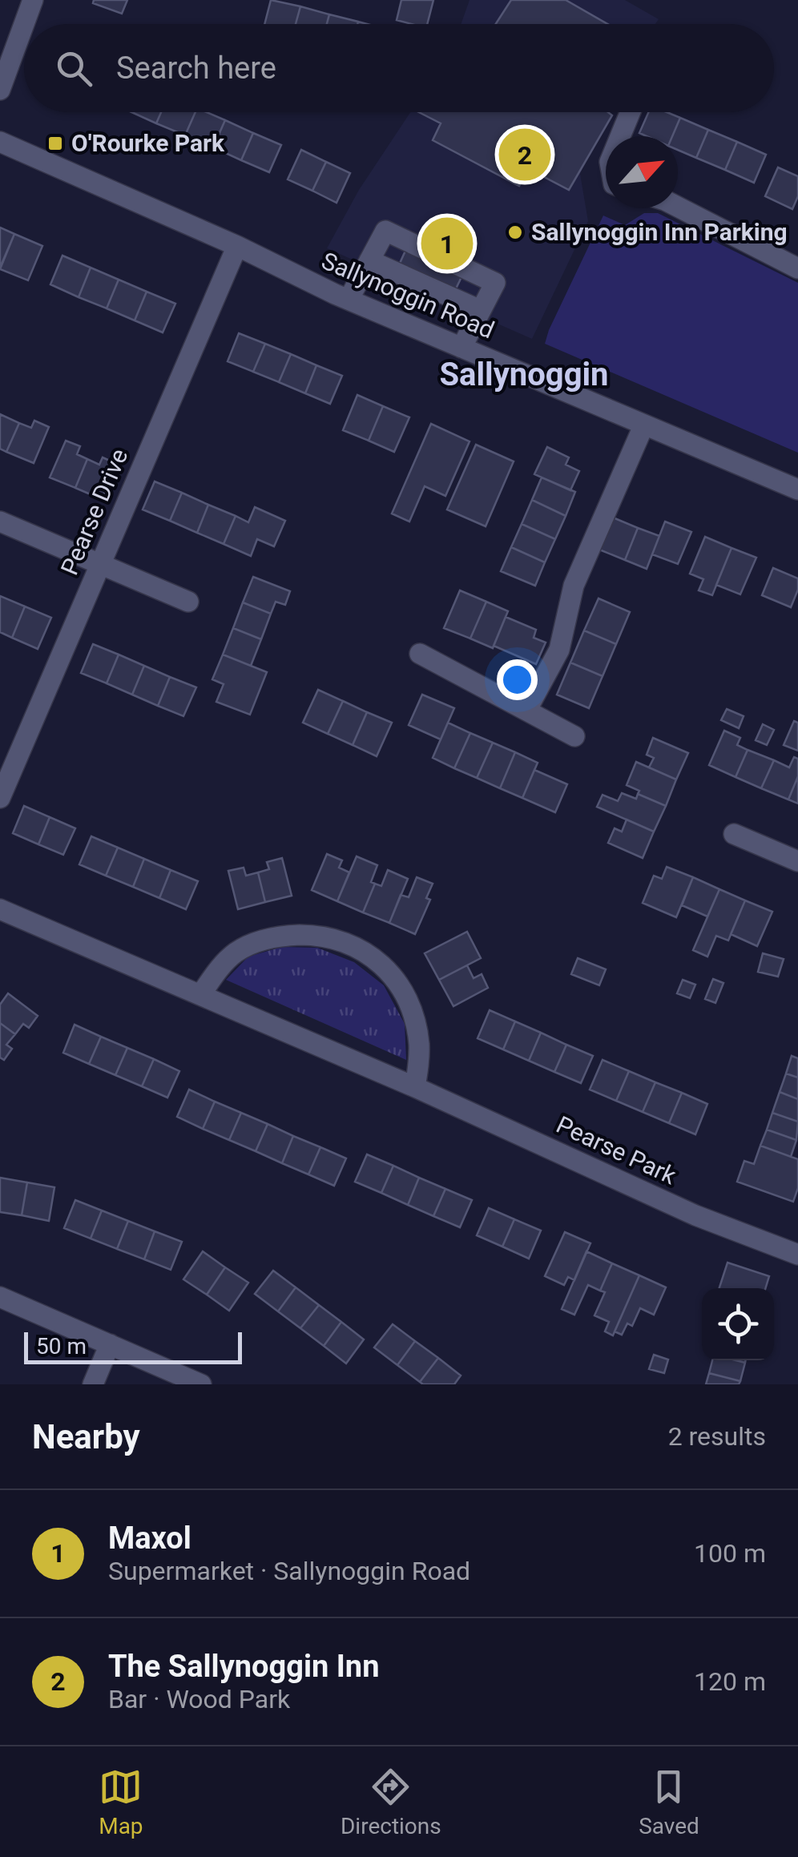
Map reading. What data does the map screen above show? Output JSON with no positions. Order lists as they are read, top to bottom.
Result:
{
  "streets": {
    "street": ["Sallynoggin Road", "Pearse Drive", "Pearse Park"]
  },
  "crossings": [
    ["Sallynoggin Road", "Pearse Drive"]
  ],
  "districts": ["Sallynoggin"],
  "places": {
    "transit": ["O'Rourke Park"],
    "other": ["Sallynoggin Inn Parking"]
  },
  "scale_bar": "50 m",
  "north": "top right",
  "page": {
    "search": "Search here",
    "pins": ["2", "1"],
    "scale": "50 m",
    "heading": ["Nearby", "2 results"],
    "list": [
      {
        "mark": "1",
        "name": "Maxol",
        "note": "Supermarket · Sallynoggin Road",
        "value": "100 m"
      },
      {
        "mark": "2",
        "name": "The Sallynoggin Inn",
        "note": "Bar · Wood Park",
        "value": "120 m"
      }
    ],
    "nav": ["Map", "Directions", "Saved"]
  }
}
